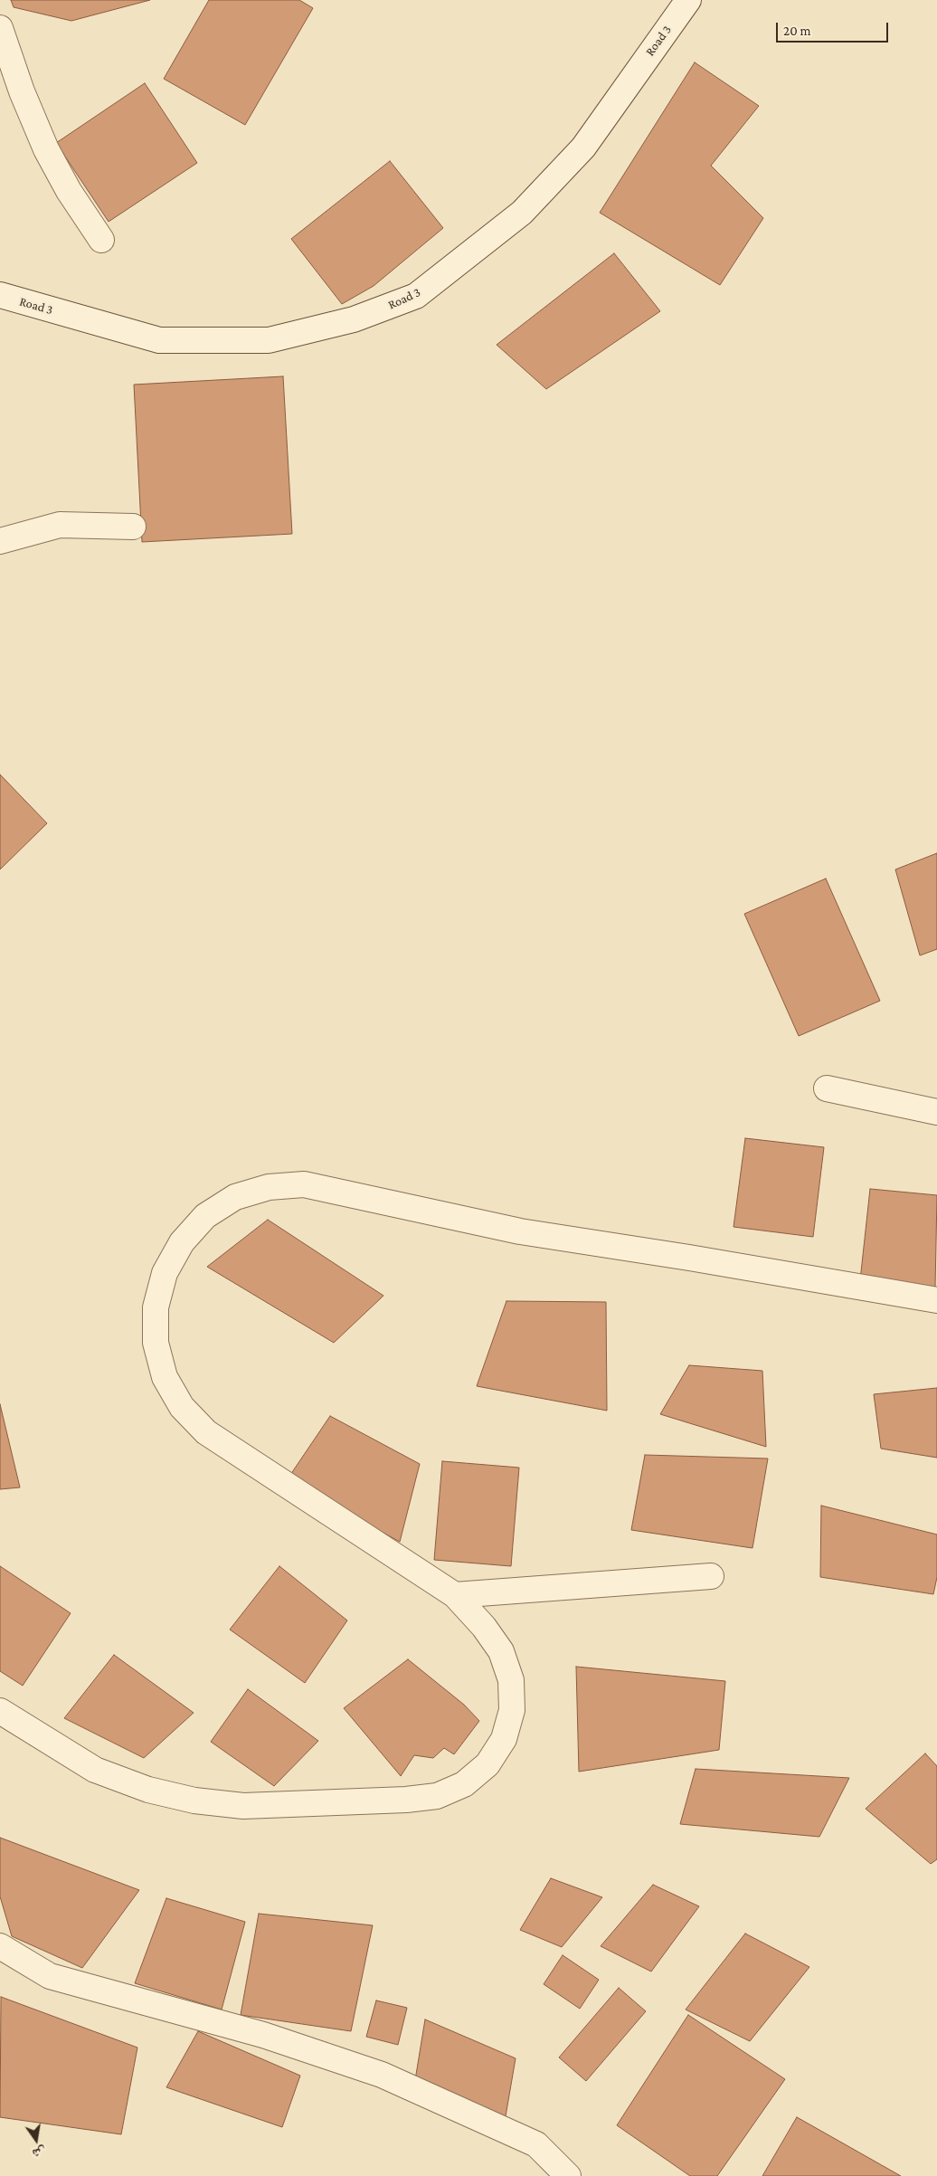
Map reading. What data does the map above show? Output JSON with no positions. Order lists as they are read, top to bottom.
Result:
{
  "streets": {
    "street": ["Road 3"]
  },
  "scale_bar": "20 m",
  "north": "bottom"
}
